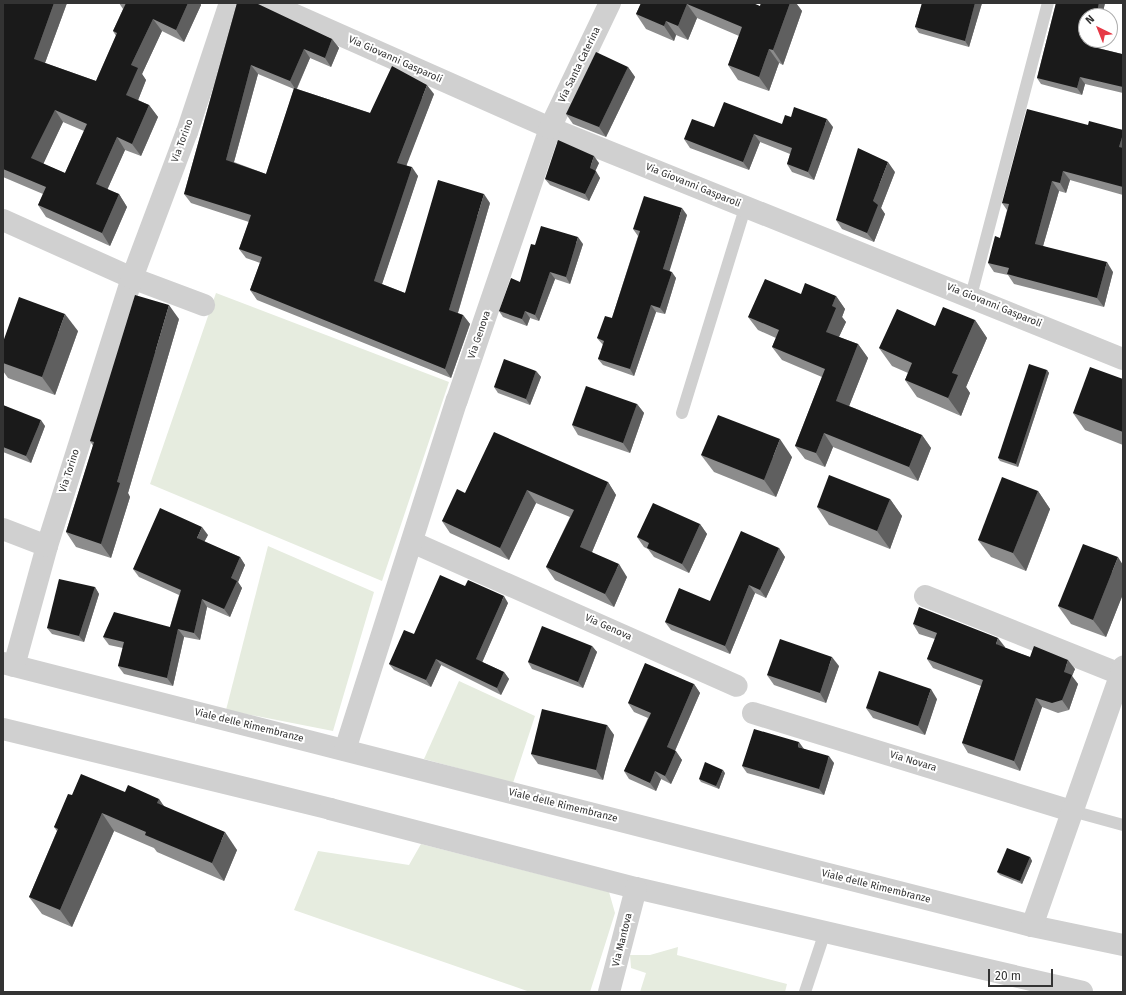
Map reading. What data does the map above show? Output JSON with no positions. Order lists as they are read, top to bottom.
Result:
{
  "streets": {
    "street": [
      "Via Giovanni Gasparoli",
      "Via Santa Caterina",
      "Via Torino",
      "Via Genova",
      "Viale delle Rimembranze",
      "Via Novara",
      "Via Mantova"
    ]
  },
  "crossings": [
    ["Via Giovanni Gasparoli", "Via Santa Caterina"],
    ["Via Giovanni Gasparoli", "Via Genova"],
    ["Via Santa Caterina", "Via Genova"],
    ["Via Torino", "Viale delle Rimembranze"],
    ["Via Genova", "Viale delle Rimembranze"]
  ],
  "scale_bar": "20 m",
  "north": "top left"
}
